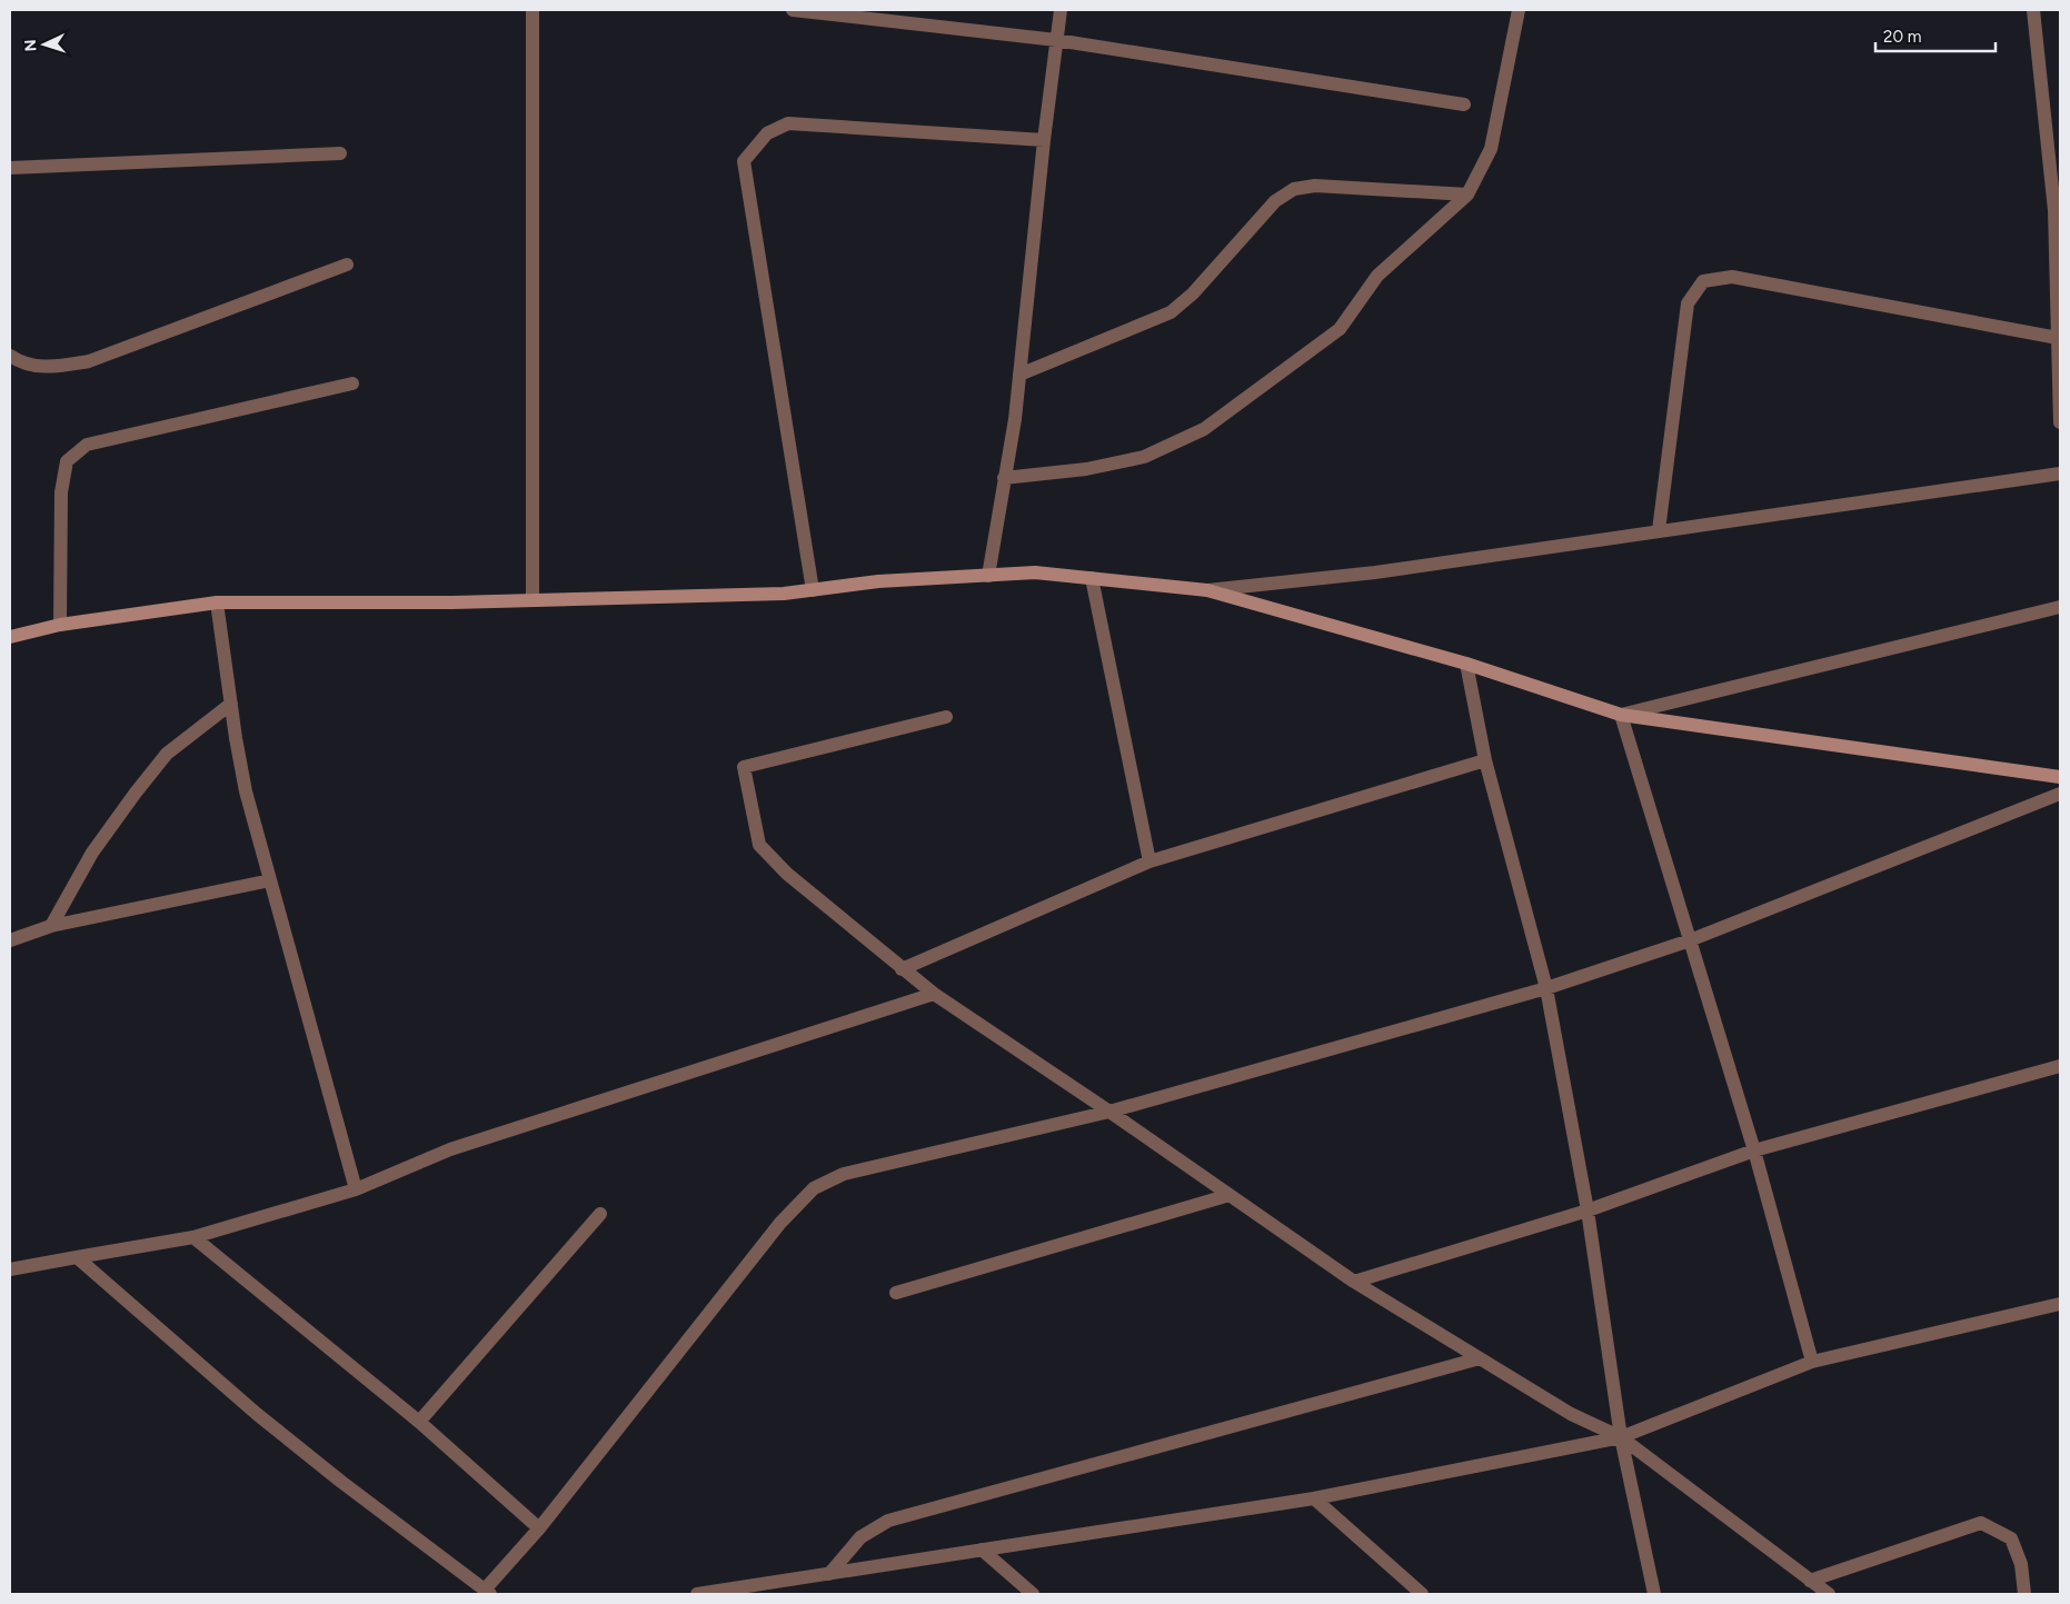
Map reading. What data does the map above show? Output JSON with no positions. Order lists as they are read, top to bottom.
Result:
{
  "scale_bar": "20 m",
  "north": "left"
}
